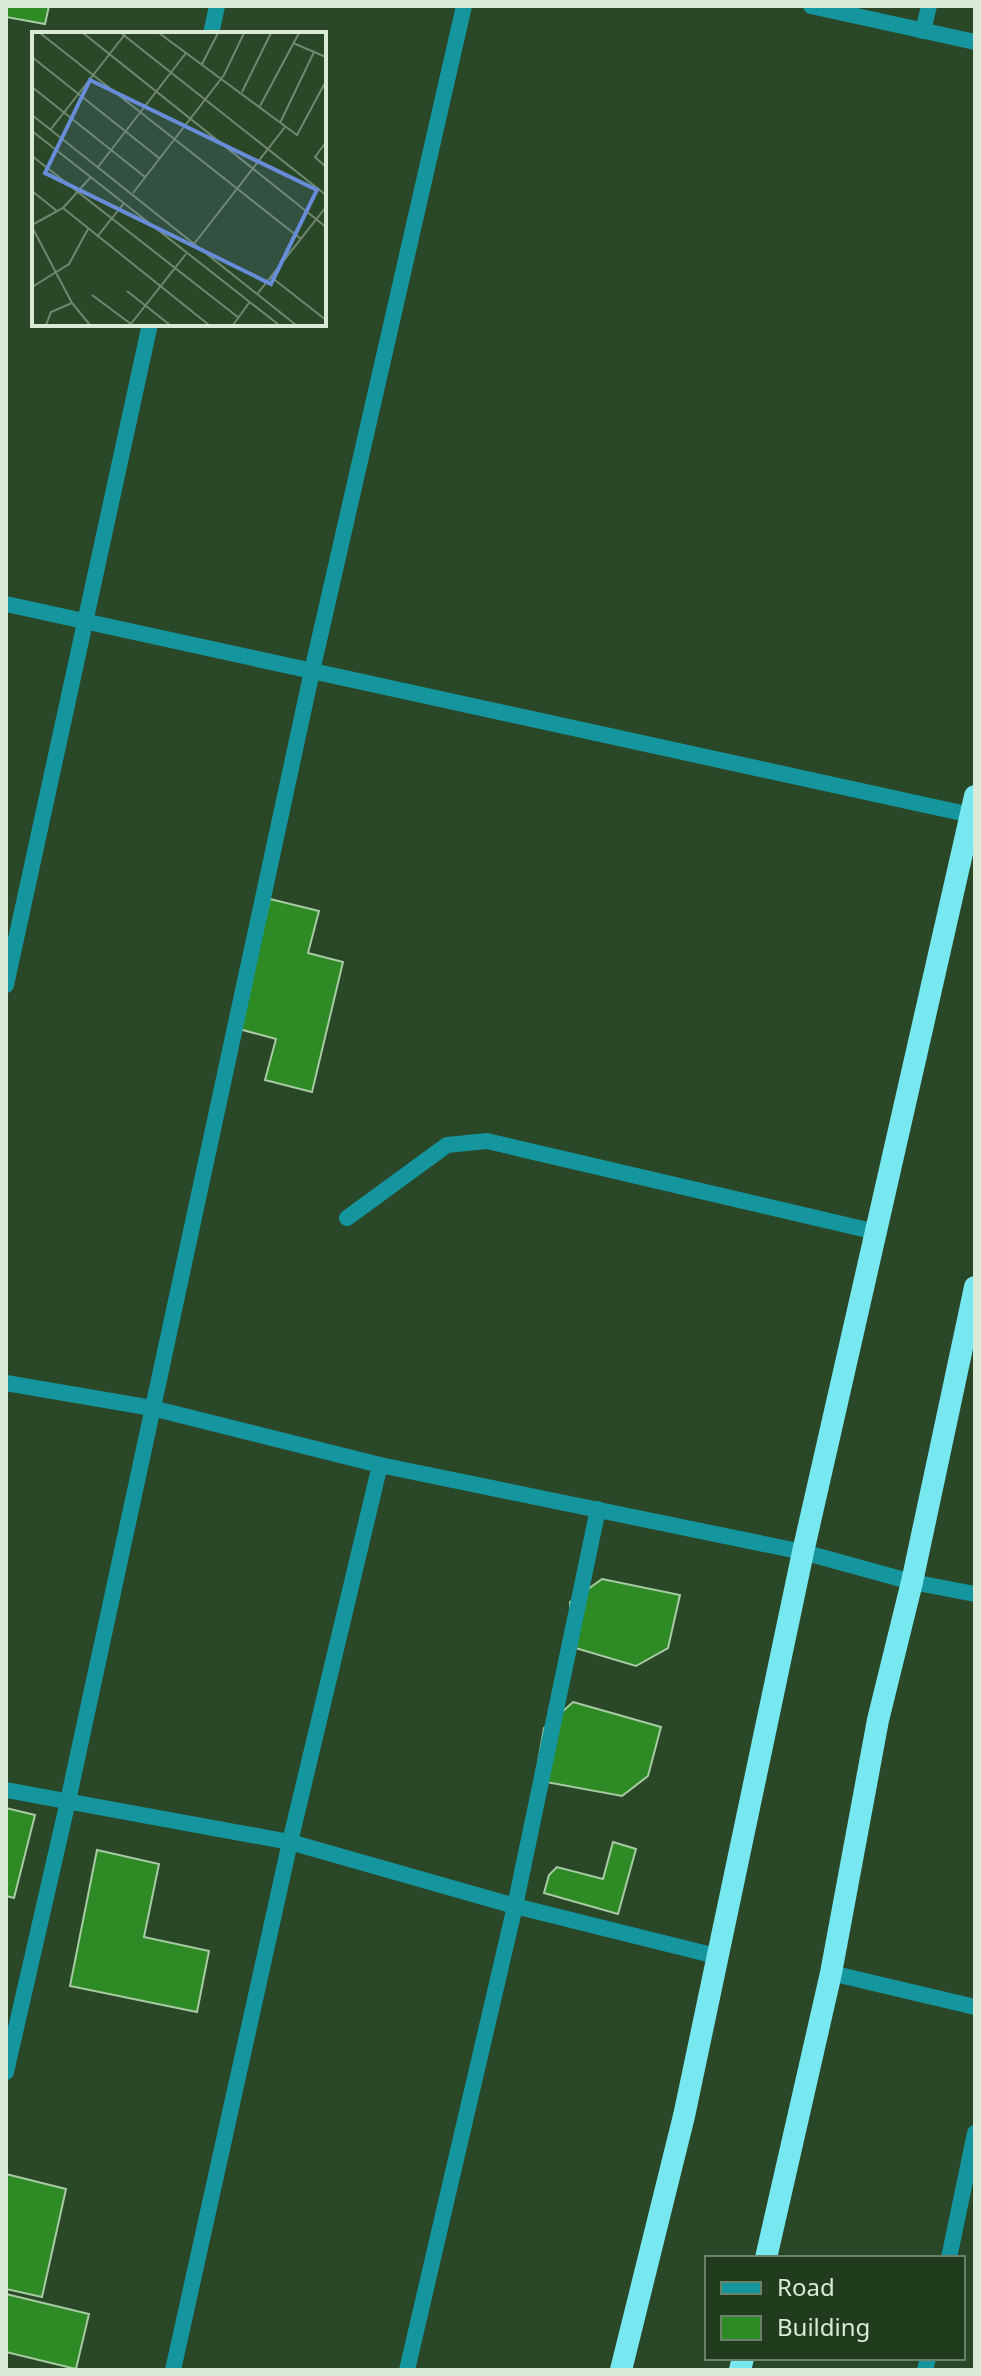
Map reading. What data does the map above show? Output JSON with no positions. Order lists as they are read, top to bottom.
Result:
{
  "legend": ["Road", "Building"]
}
